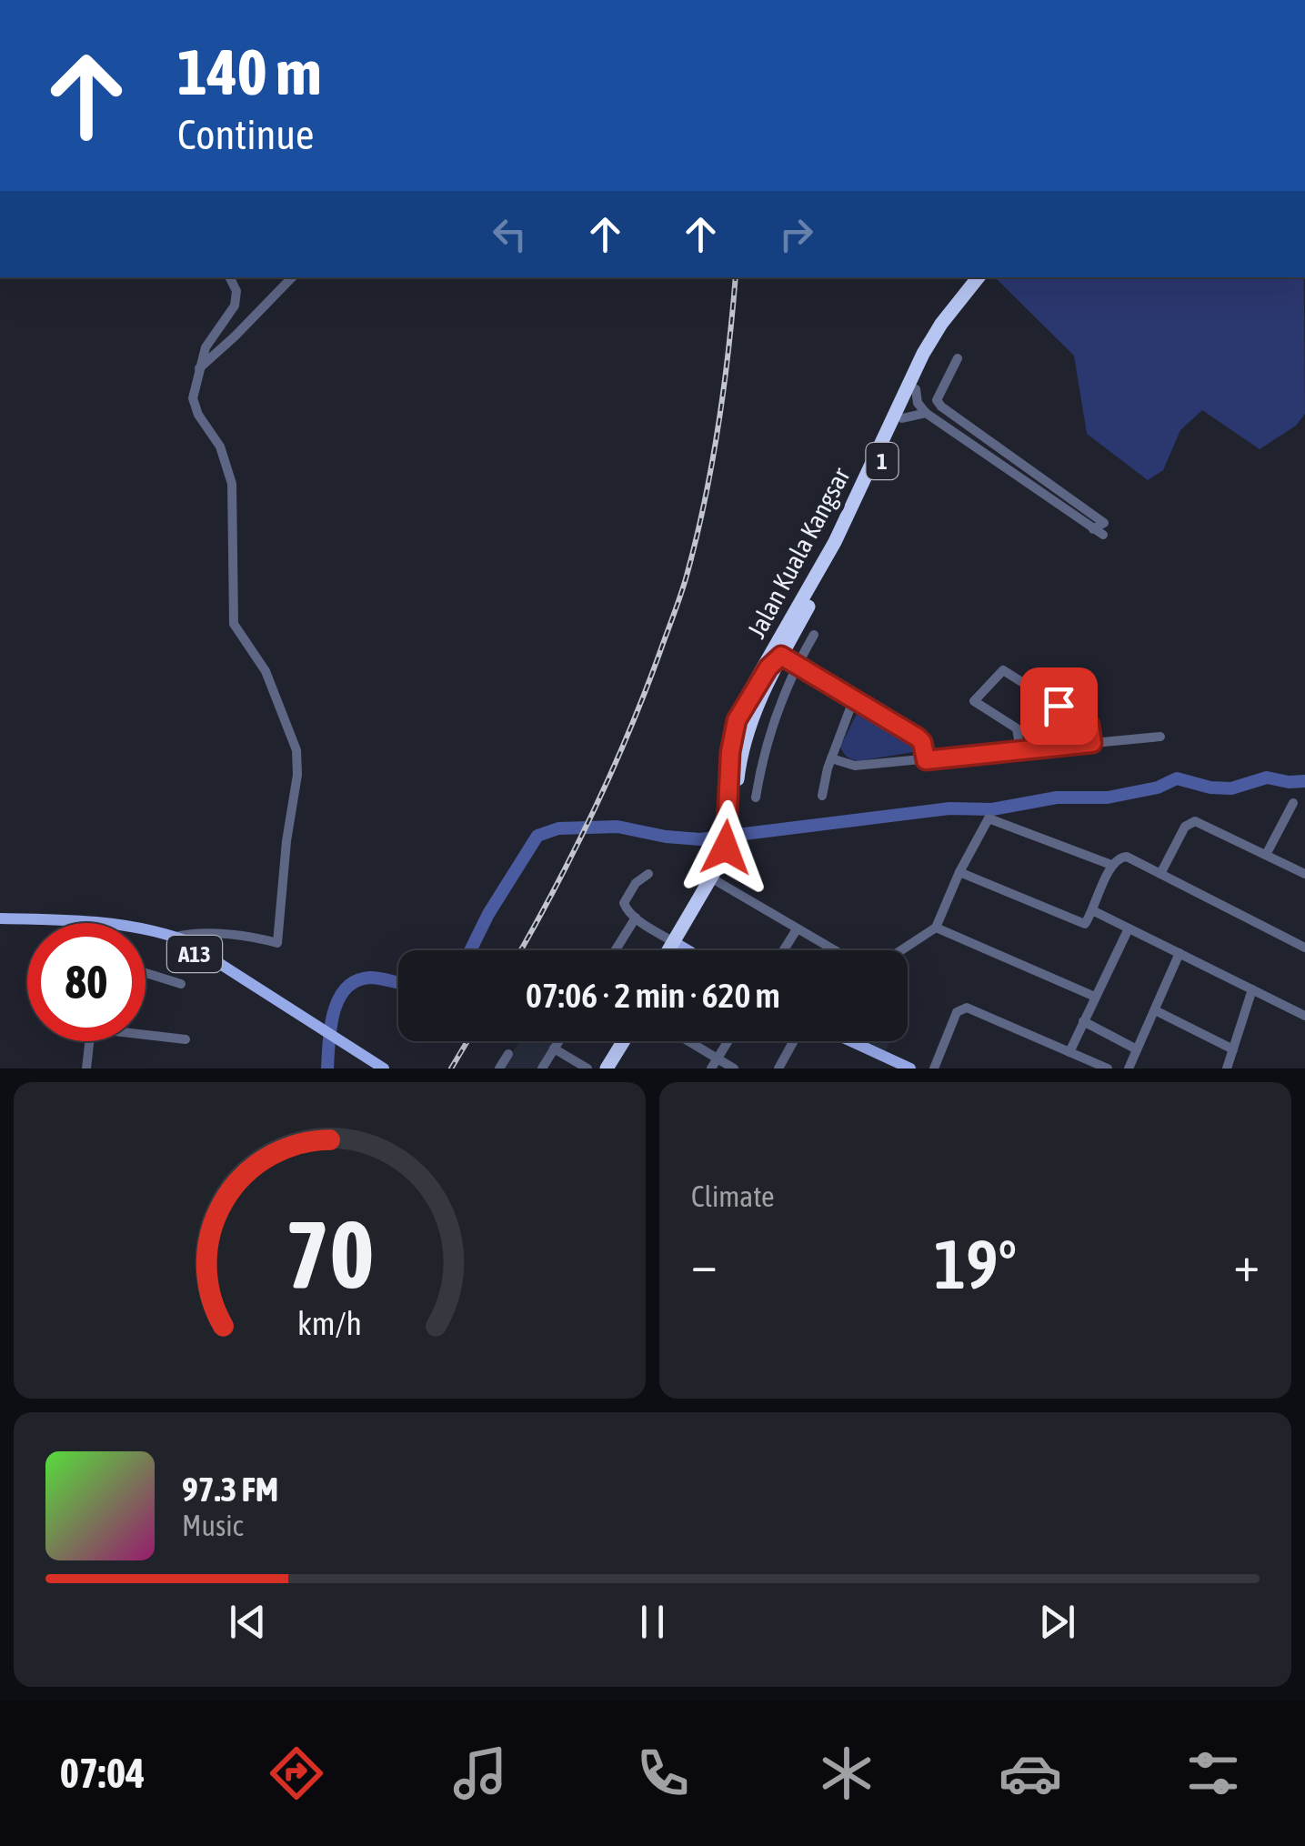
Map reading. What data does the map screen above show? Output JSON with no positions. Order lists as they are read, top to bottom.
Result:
{
  "streets": {
    "highway": ["1", "Jalan Kuala Kangsar"],
    "main road": ["A13"]
  },
  "page": {
    "turn": ["140 m", "Continue"],
    "limit": "80",
    "trip": "07:06 · 2 min · 620 m",
    "tile": "Climate",
    "heat": ["−", "19°", "+"],
    "song": ["97.3 FM", "Music"],
    "tabs": "07:04",
    "gauge": ["70", "km/h"]
  }
}
